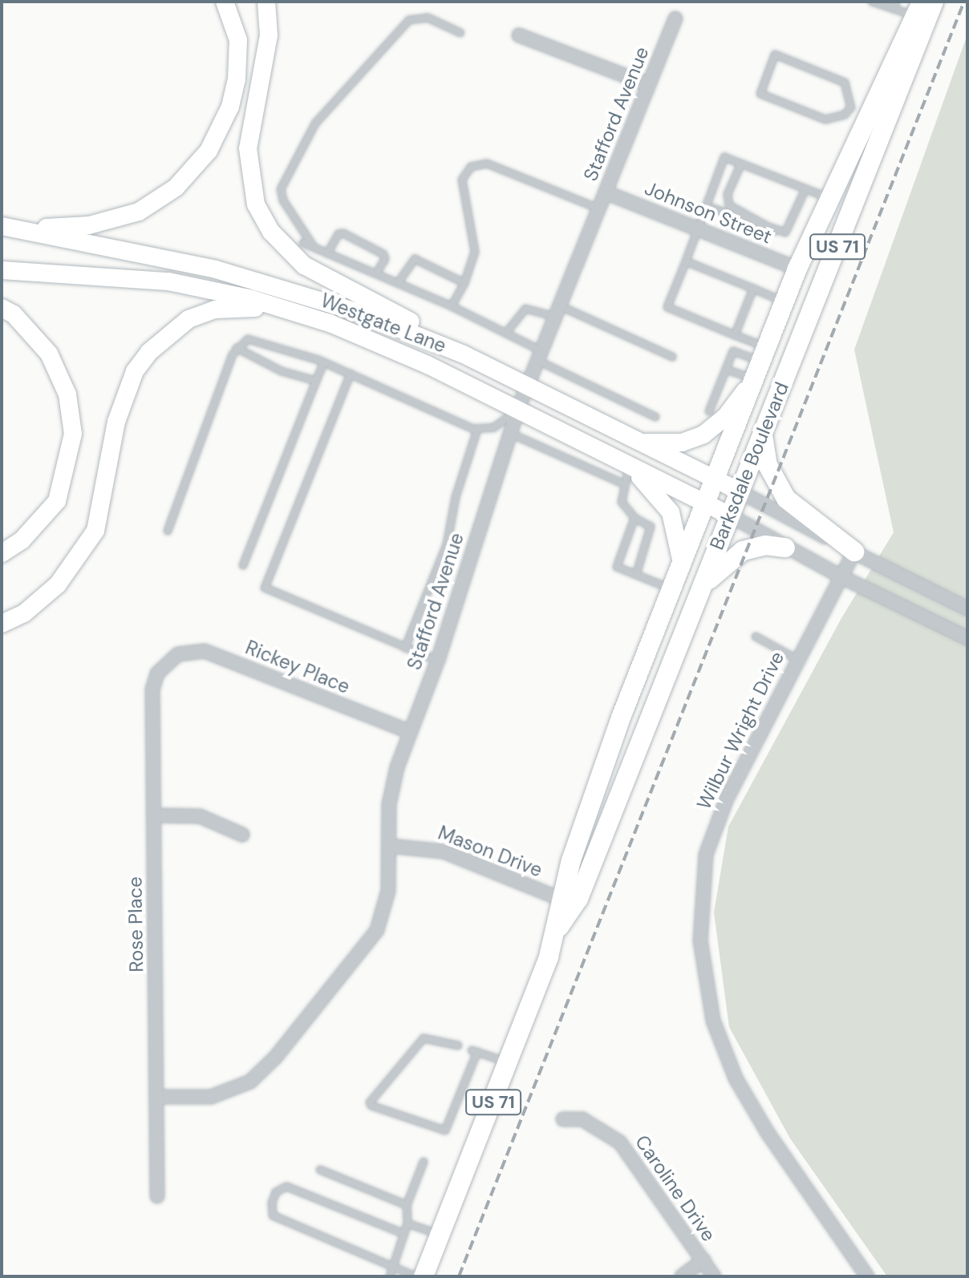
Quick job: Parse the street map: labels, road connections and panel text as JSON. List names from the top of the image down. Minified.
{"streets":{"main road":["US 71","Westgate Lane","Barksdale Boulevard"],"street":["Stafford Avenue","Johnson Street","Rickey Place","Wilbur Wright Drive","Mason Drive","Rose Place","Caroline Drive"]},"crossings":[["Stafford Avenue","Johnson Street"],["Stafford Avenue","Westgate Lane"],["Stafford Avenue","Rickey Place"],["Stafford Avenue","Mason Drive"],["Stafford Avenue","Rose Place"],["Johnson Street","Barksdale Boulevard"],["Westgate Lane","Barksdale Boulevard"],["Barksdale Boulevard","Mason Drive"],["Rickey Place","Rose Place"]]}
